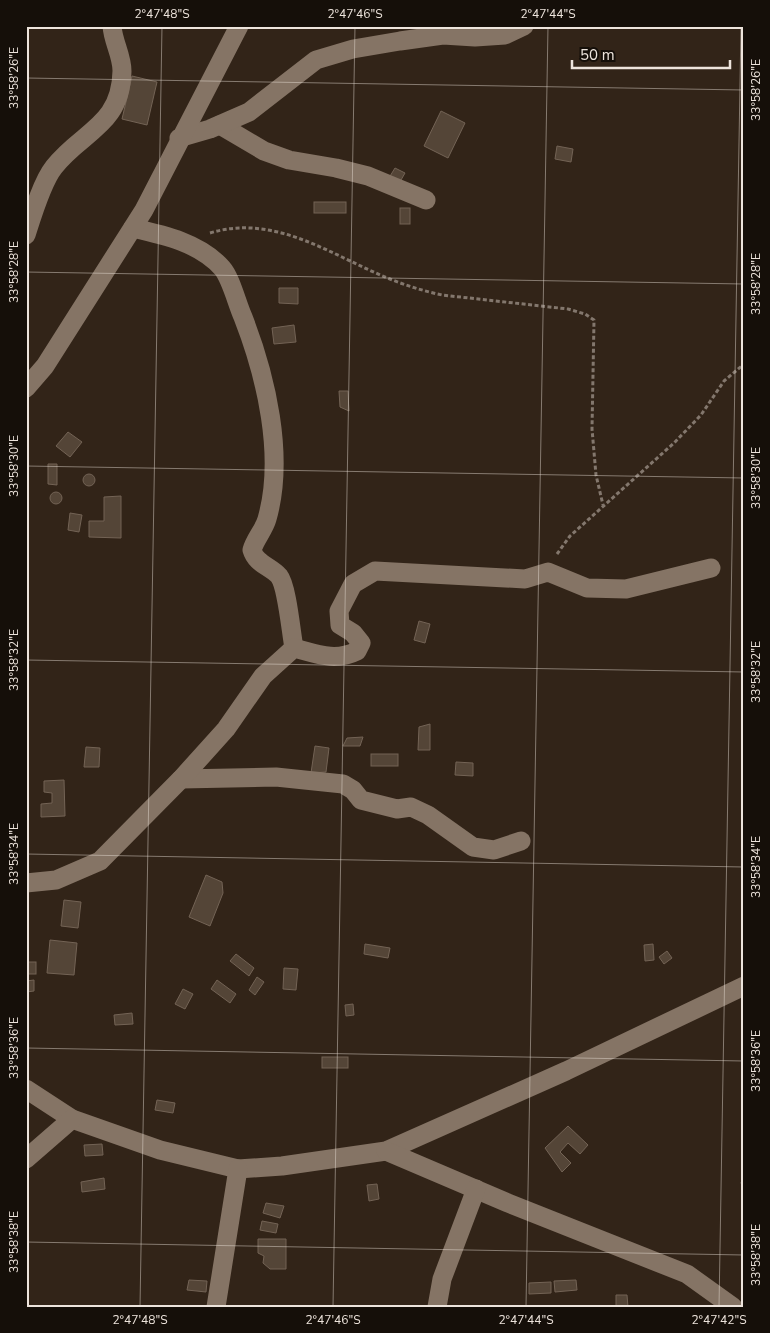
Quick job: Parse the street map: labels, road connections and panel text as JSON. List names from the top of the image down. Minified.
{"scale_bar":"50 m","coordinates":["2°47'48\"S","2°47'46\"S","2°47'44\"S","33°58'26\"E","33°58'28\"E","33°58'30\"E","33°58'32\"E","33°58'34\"E","33°58'36\"E","33°58'38\"E","2°47'42\"S"]}
